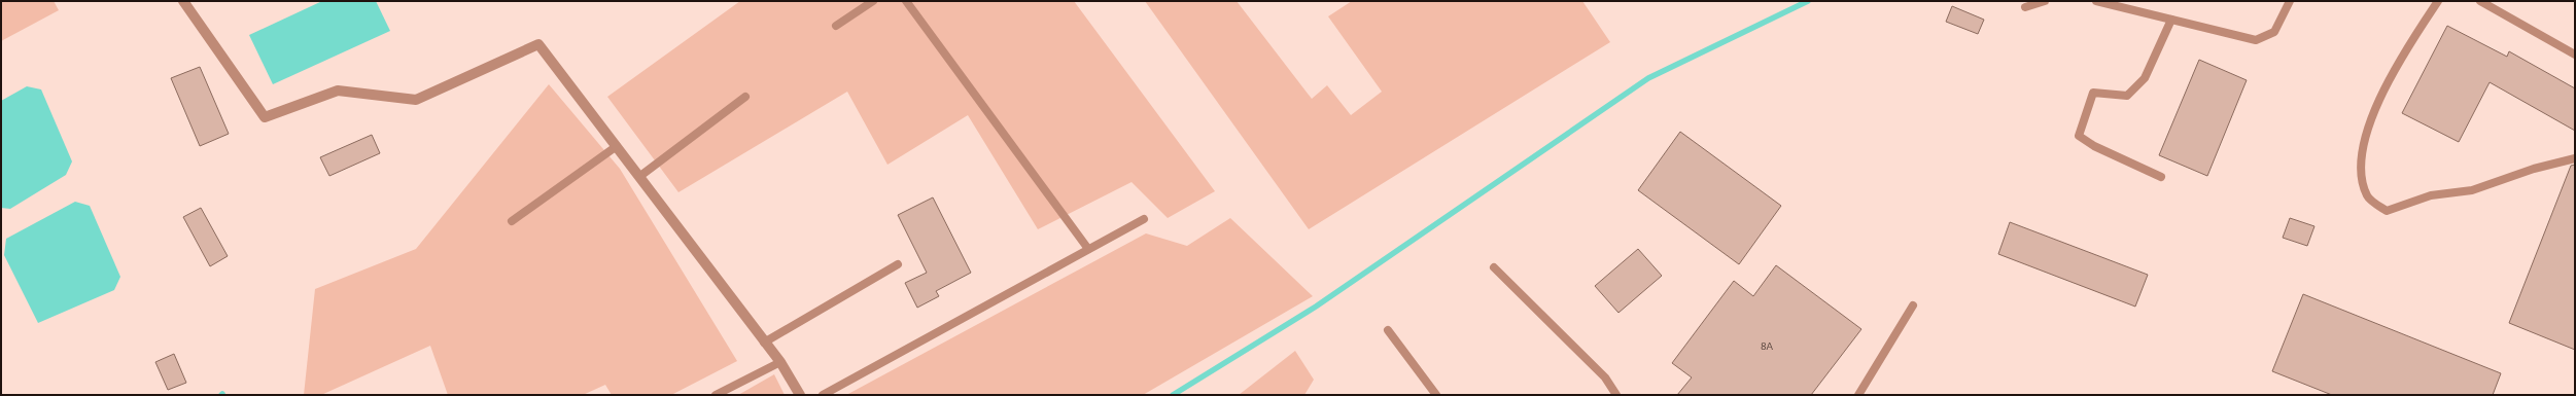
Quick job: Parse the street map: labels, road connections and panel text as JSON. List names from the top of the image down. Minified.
{"house_numbers":["8А"]}
